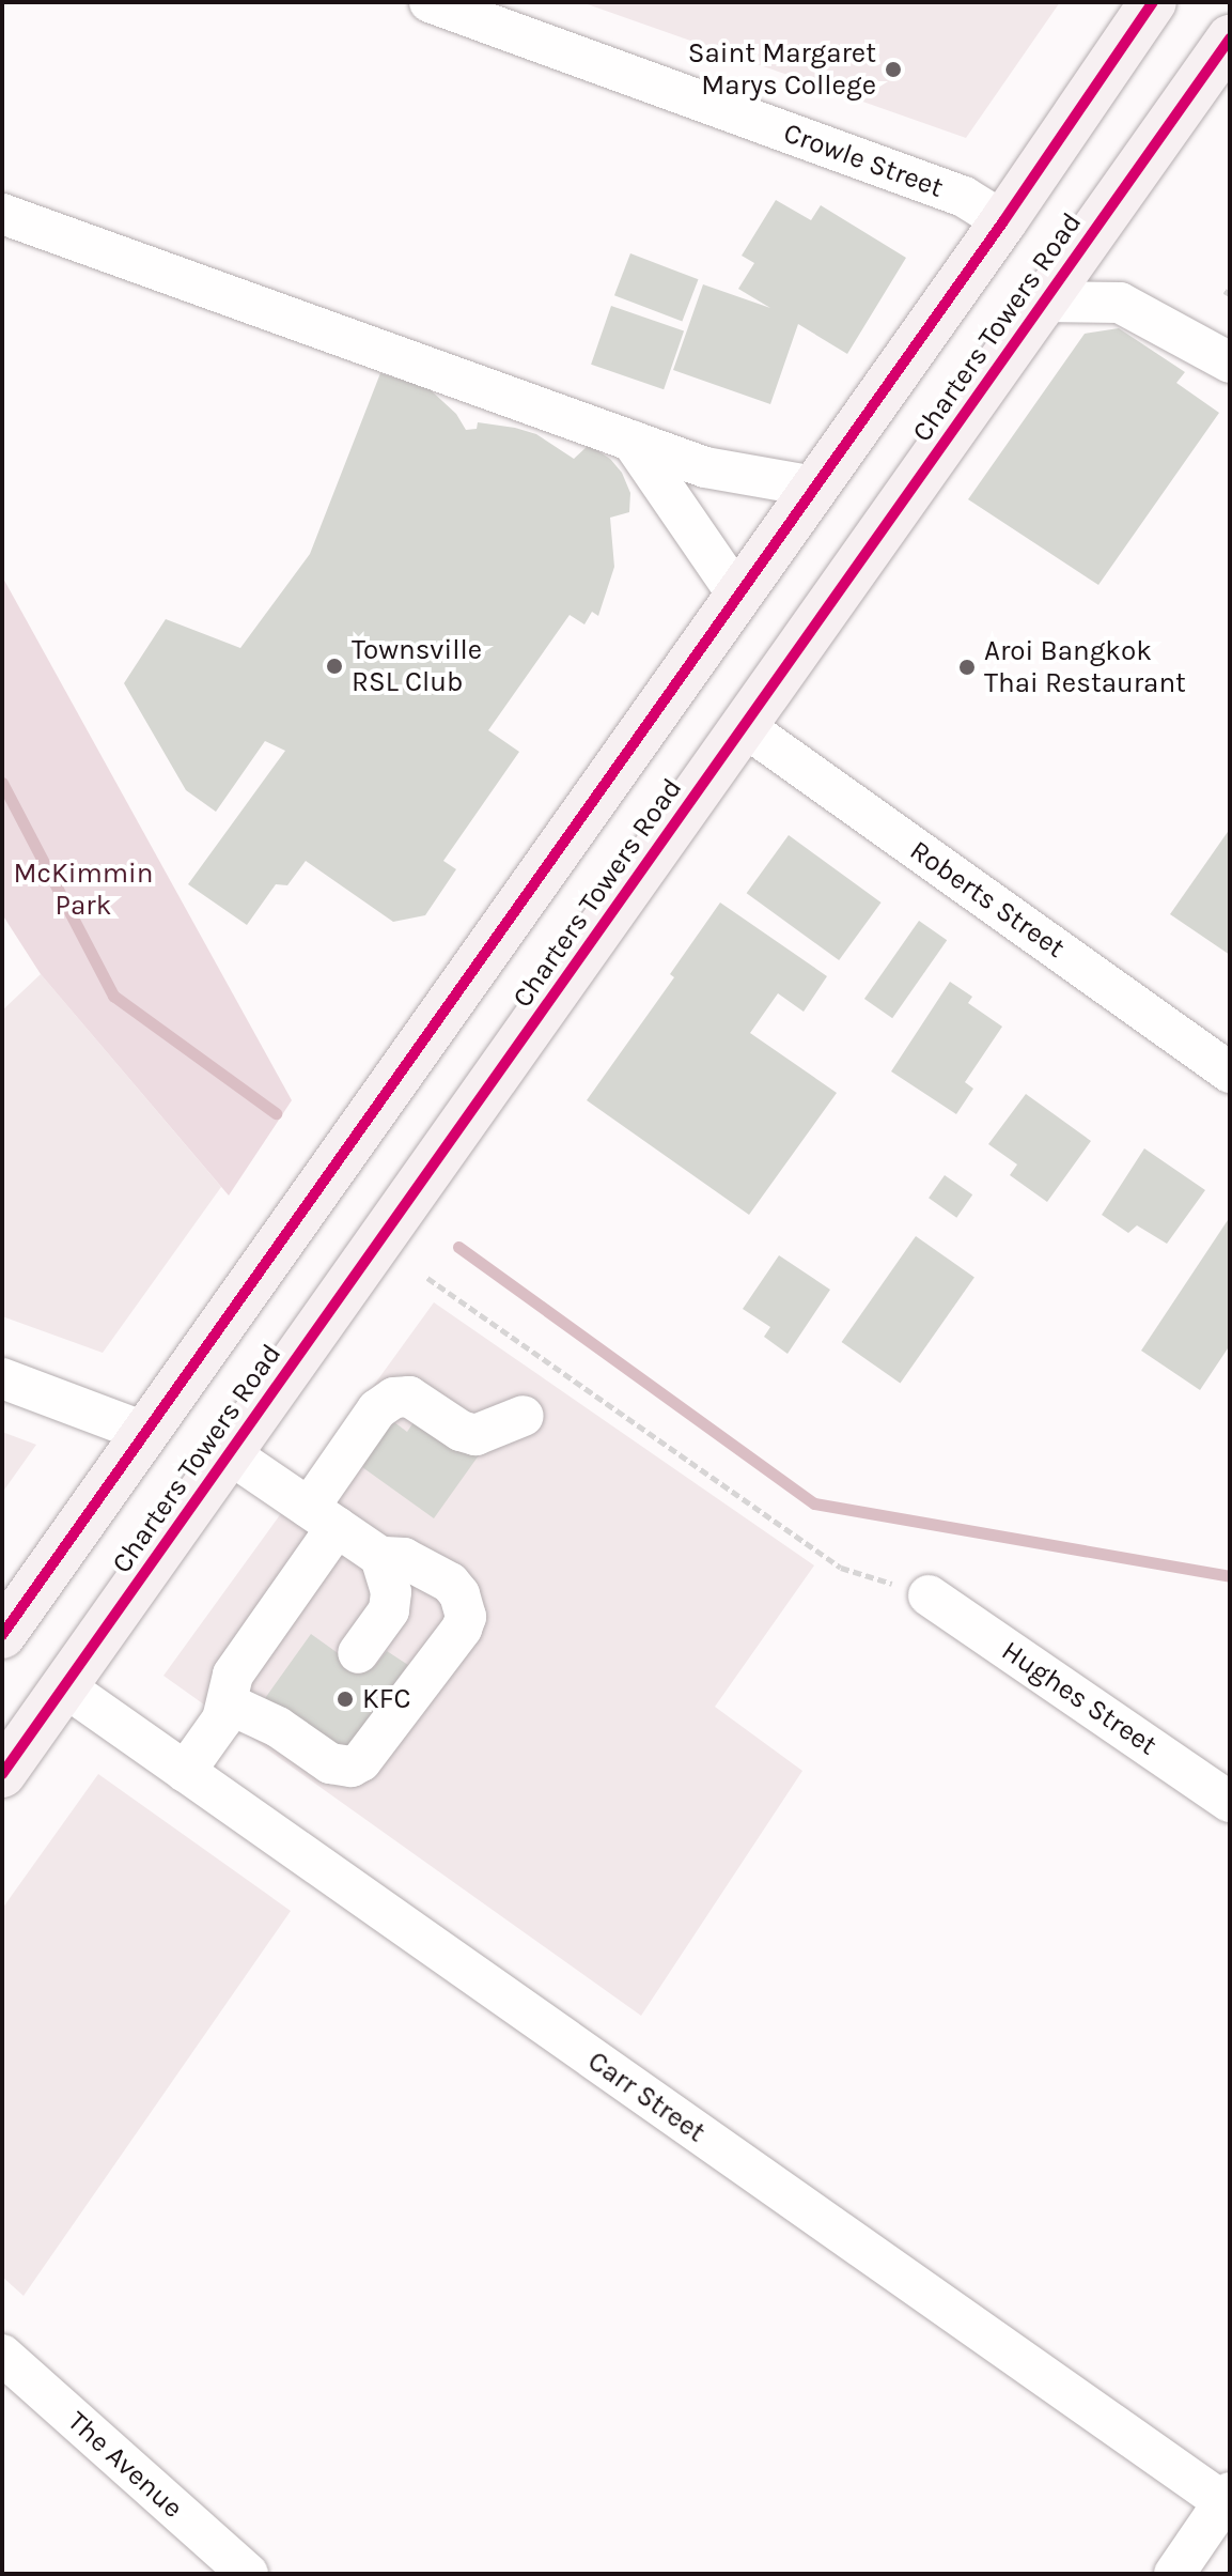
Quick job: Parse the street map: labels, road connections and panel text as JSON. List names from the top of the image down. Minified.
{"streets":{"main road":["Charters Towers Road"],"street":["Crowle Street","Roberts Street","Hughes Street","Carr Street","The Avenue"]},"crossings":[["Crowle Street","Charters Towers Road"],["Charters Towers Road","Roberts Street"],["Charters Towers Road","Carr Street"]],"parks":["McKimmin Park"],"places":["Saint Margaret Marys College","Townsville RSL Club","Aroi Bangkok Thai Restaurant","KFC"]}
